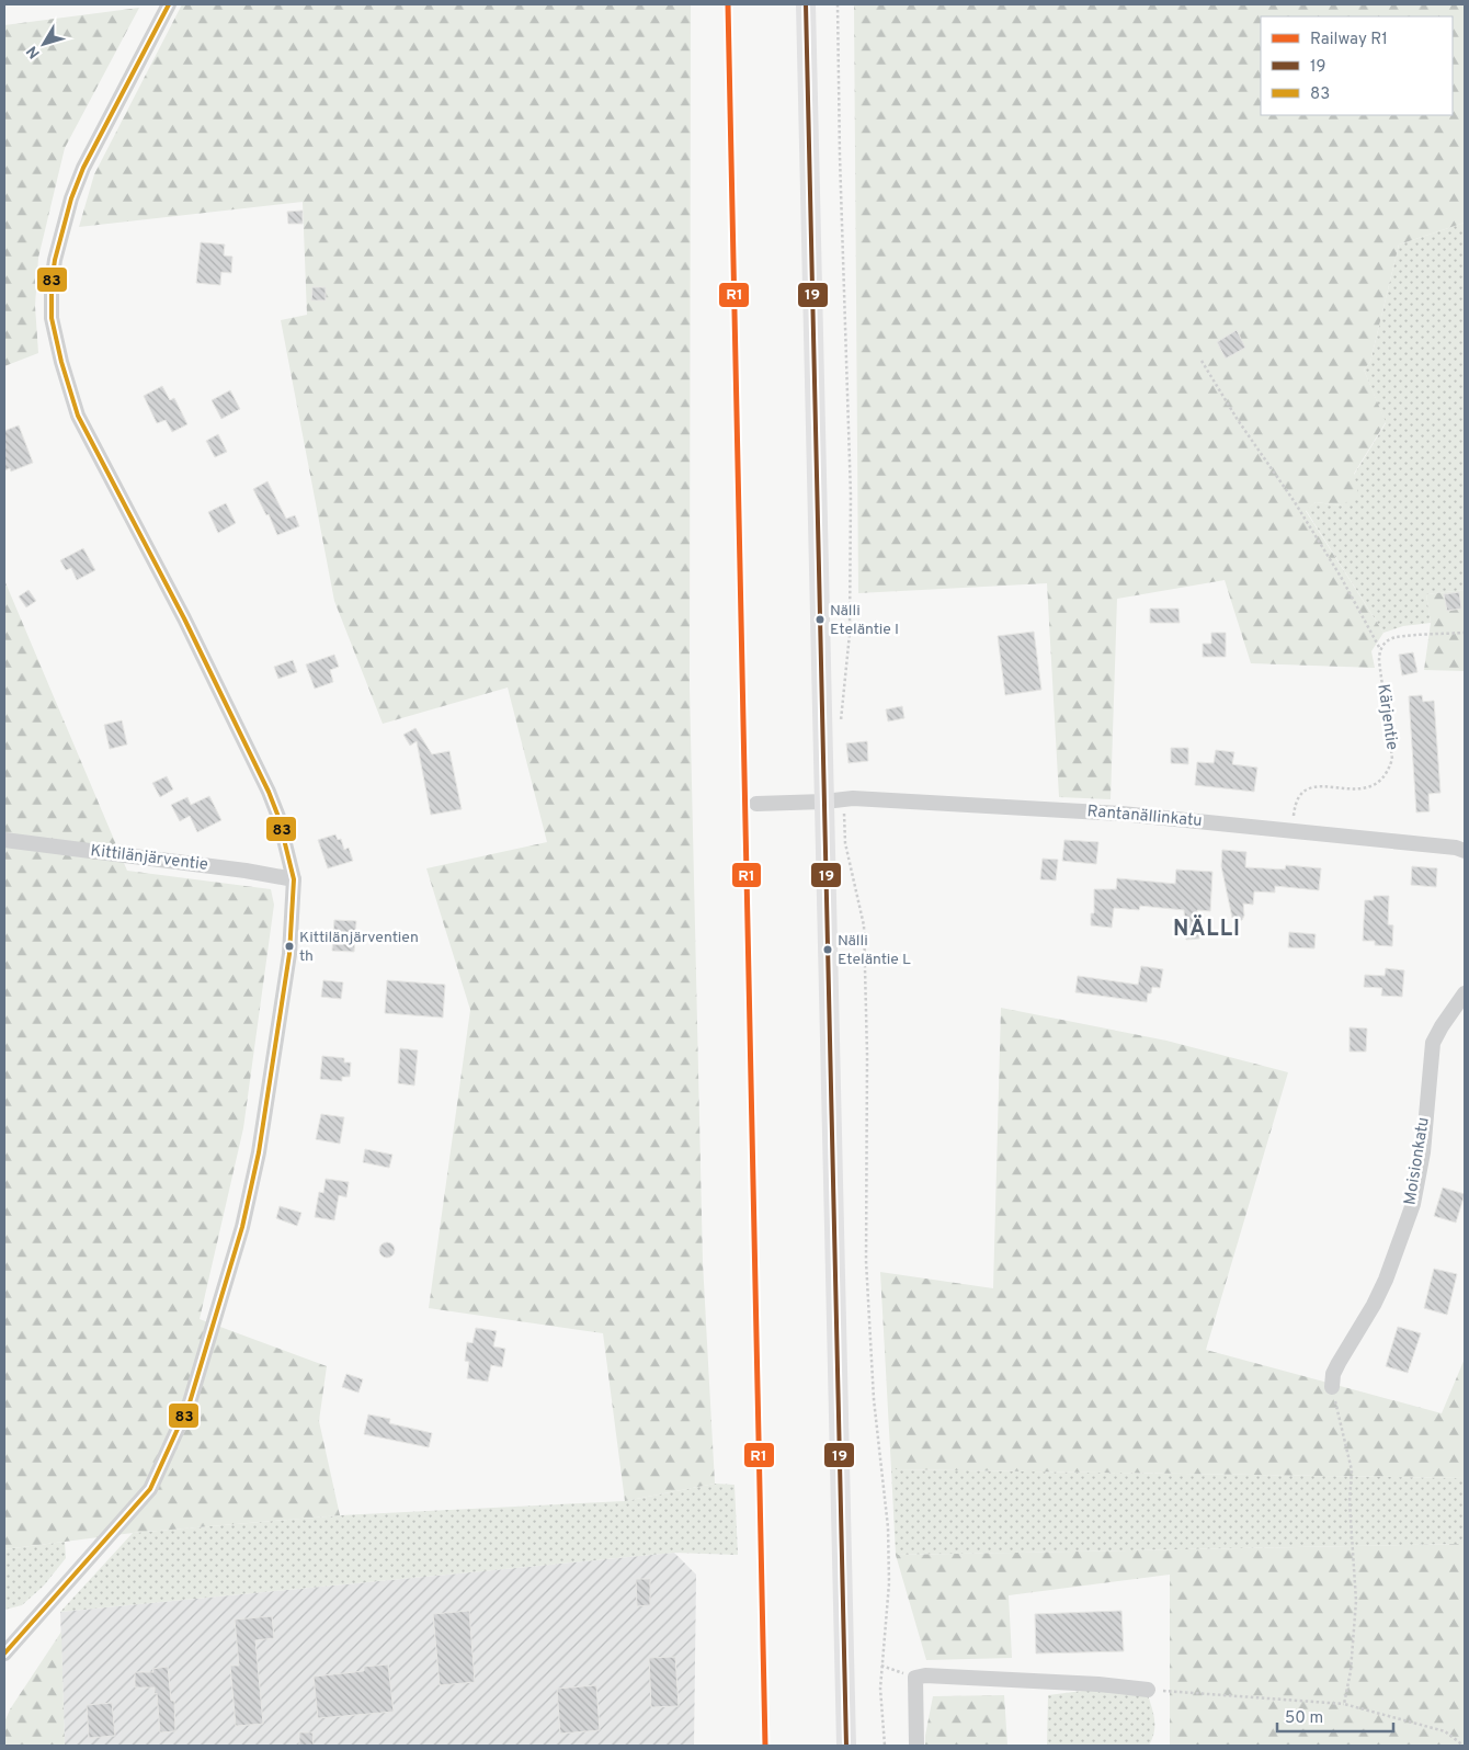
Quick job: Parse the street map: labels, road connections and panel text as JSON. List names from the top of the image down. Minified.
{"streets":{"street":["Rantanällinkatu","Kittilänjärventie","Moisionkatu"],"path":["Kärjentie"]},"crossings":[["Kärjentie","Rantanällinkatu"]],"districts":["NÄLLI"],"places":["Nälli Eteläntie I","Kittilänjärventien th","Nälli Eteläntie L"],"lines":["rail line R1","transit line 19","transit line 83"],"legend":["Railway R1","19","83"],"scale_bar":"50 m","north":"bottom left"}
